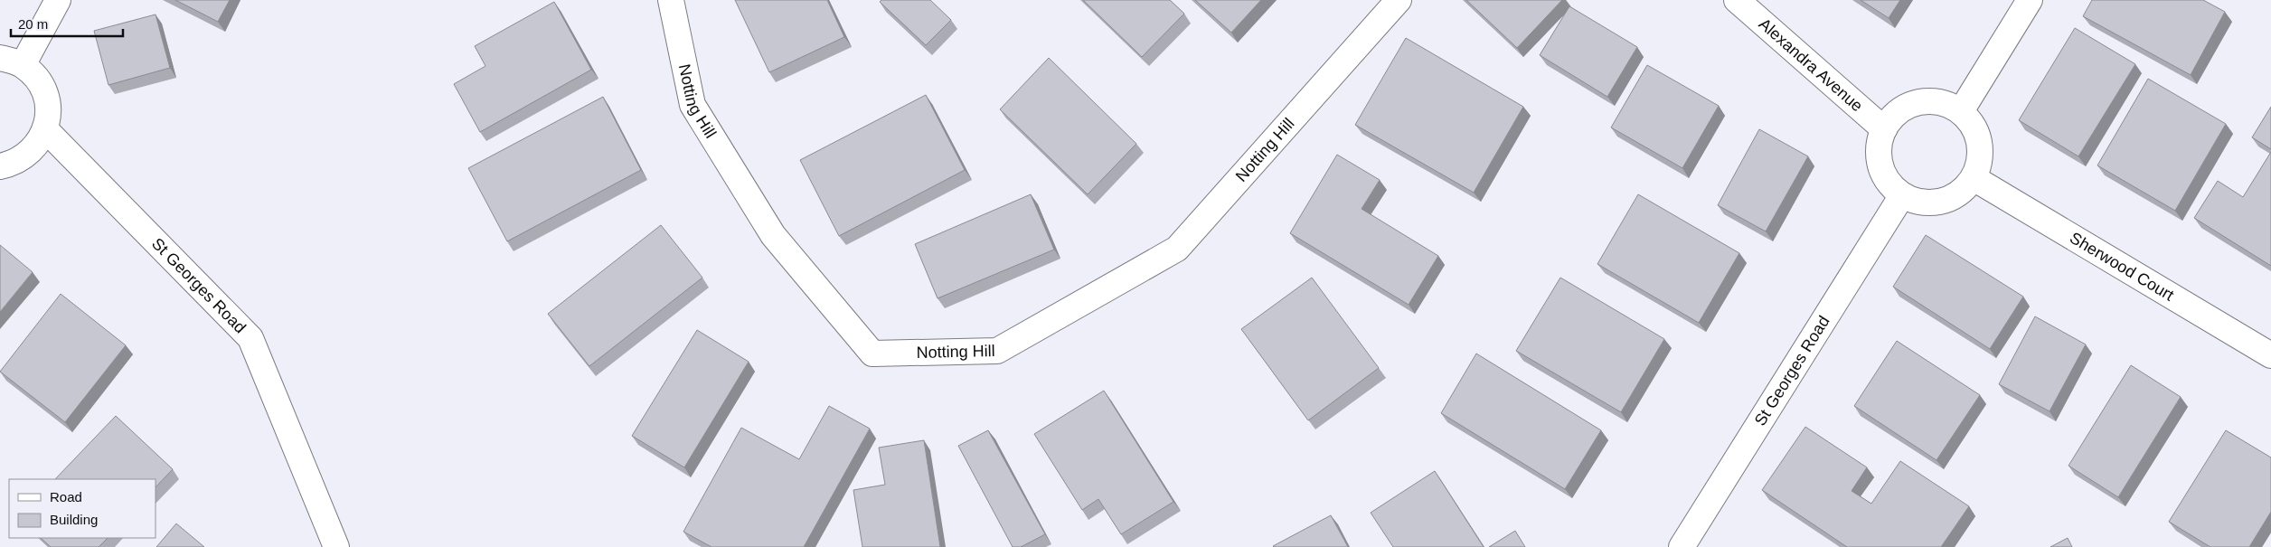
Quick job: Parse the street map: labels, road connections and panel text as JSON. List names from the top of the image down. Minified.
{"streets":{"street":["Alexandra Avenue","Notting Hill","Sherwood Court","St Georges Road"]},"crossings":[["Alexandra Avenue","Sherwood Court"],["Alexandra Avenue","St Georges Road"],["Sherwood Court","St Georges Road"]],"legend":["Road","Building"],"scale_bar":"20 m"}
